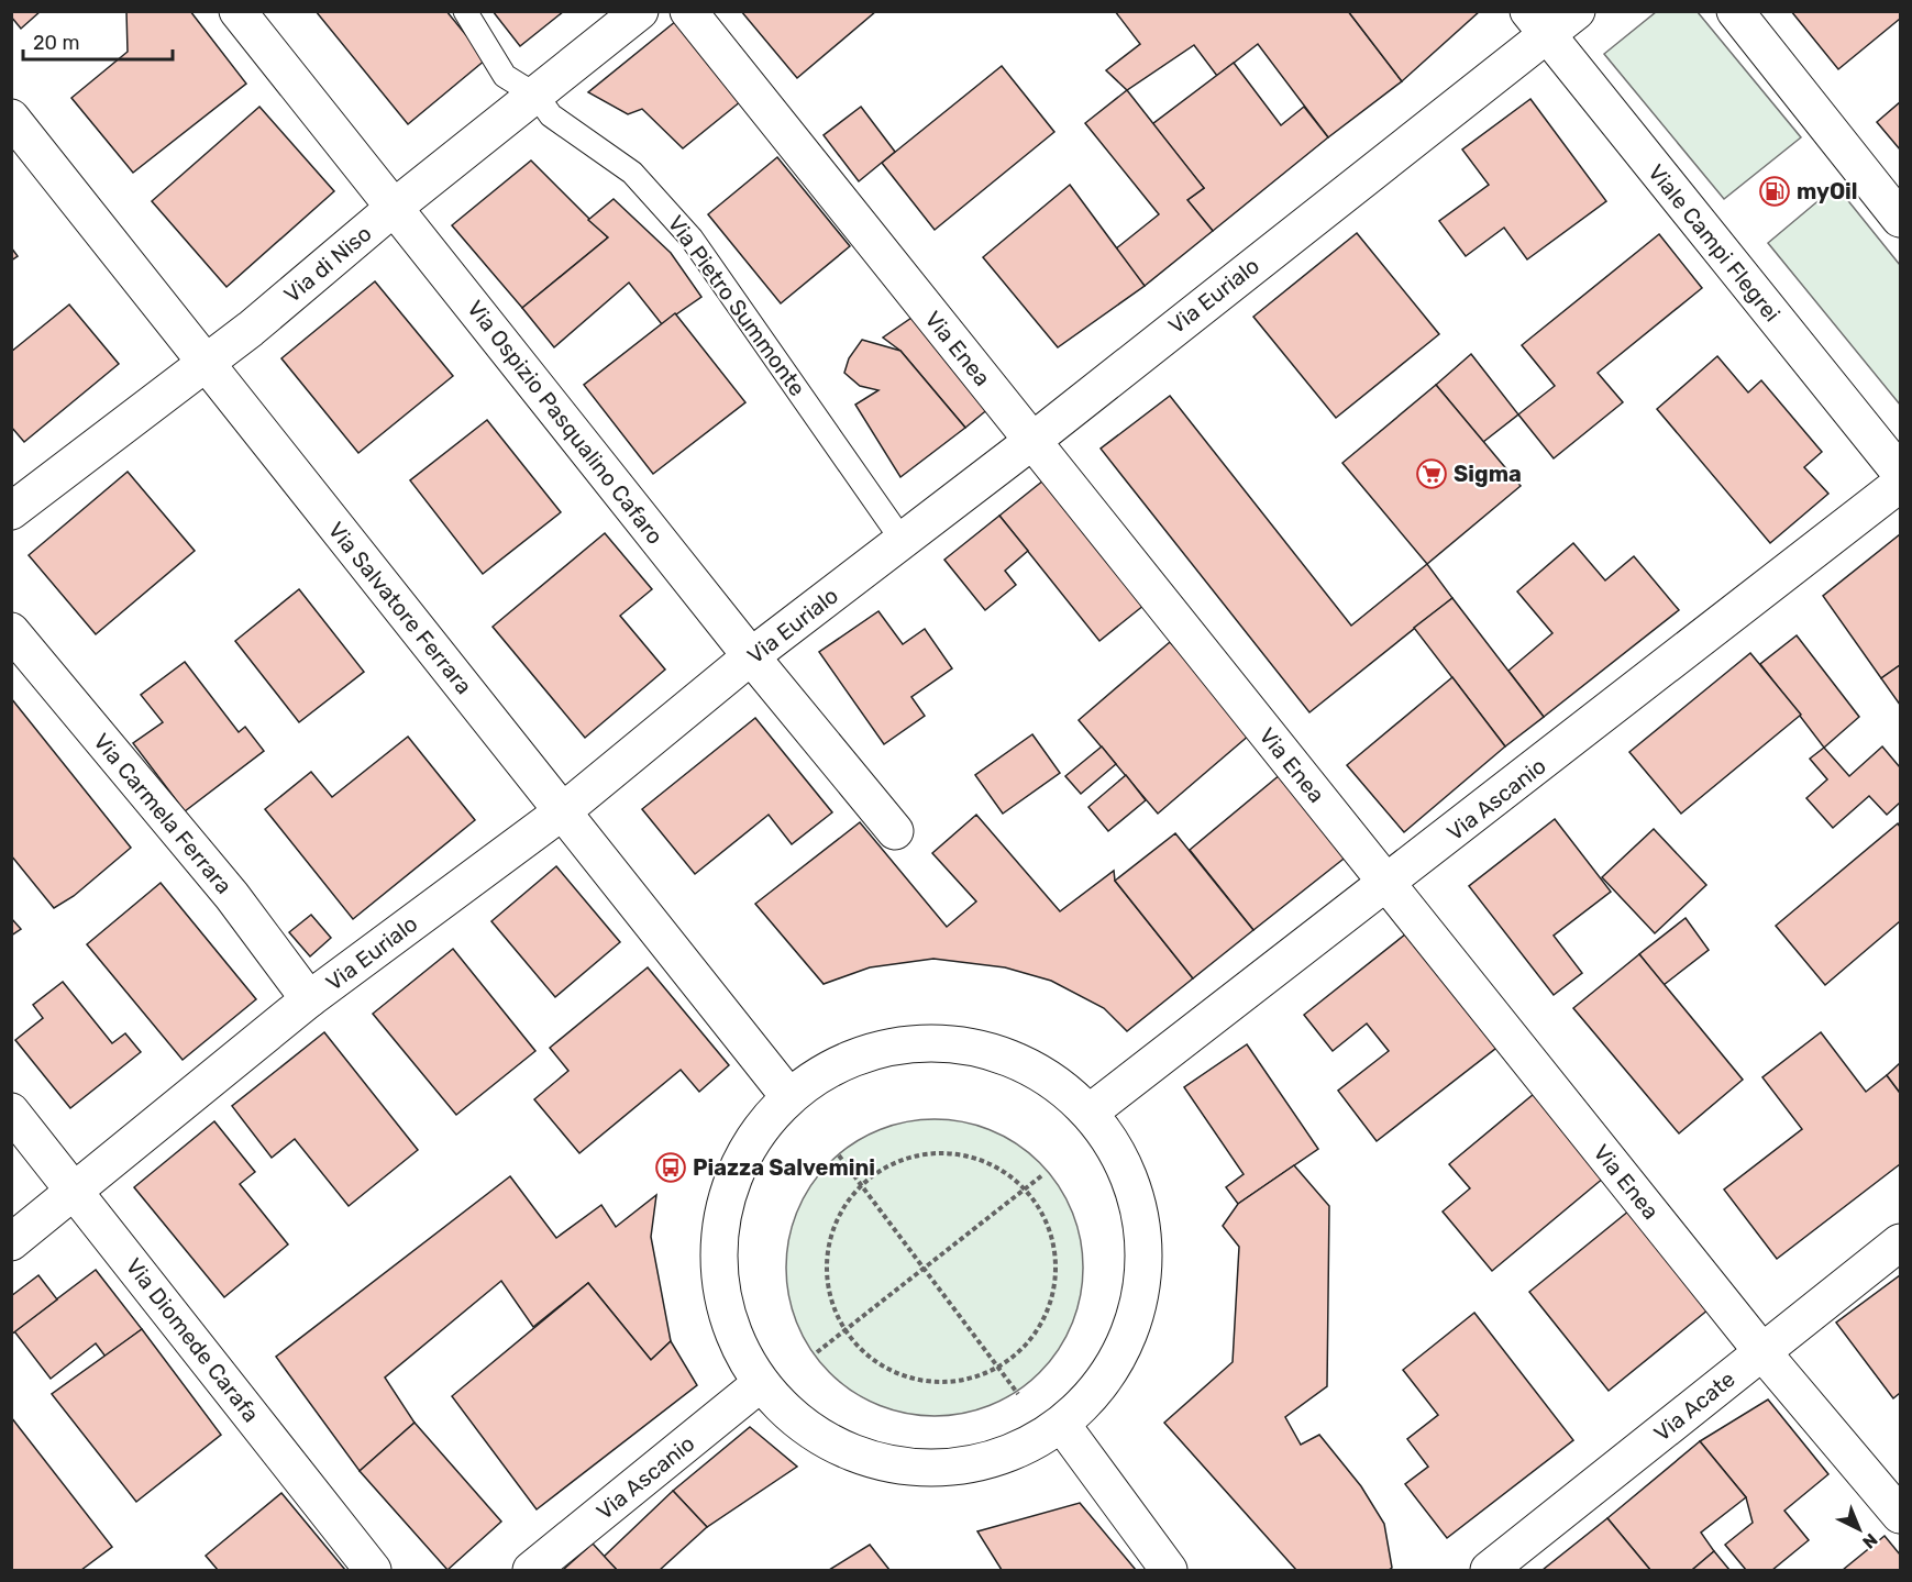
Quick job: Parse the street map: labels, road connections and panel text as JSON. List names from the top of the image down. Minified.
{"streets":{"street":["Viale Campi Flegrei","Via di Niso","Via Eurialo","Via Enea","Via Ospizio Pasqualino Cafaro","Via Salvatore Ferrara","Via Ascanio","Via Carmela Ferrara","Via Diomede Carafa","Via Acate"],"lane":["Via Pietro Summonte"]},"crossings":[["Viale Campi Flegrei","Via Eurialo"],["Via di Niso","Via Pietro Summonte"],["Via di Niso","Via Ospizio Pasqualino Cafaro"],["Via di Niso","Via Salvatore Ferrara"],["Via Eurialo","Via Pietro Summonte"],["Via Eurialo","Via Enea"],["Via Eurialo","Via Ospizio Pasqualino Cafaro"],["Via Eurialo","Via Salvatore Ferrara"],["Via Eurialo","Via Carmela Ferrara"],["Via Eurialo","Via Diomede Carafa"],["Via Enea","Via Ascanio"],["Via Enea","Via Acate"]],"places":{"fuel station":["myOil"],"supermarket":["Sigma"],"bus stop":["Piazza Salvemini"]},"scale_bar":"20 m","north":"bottom right"}
